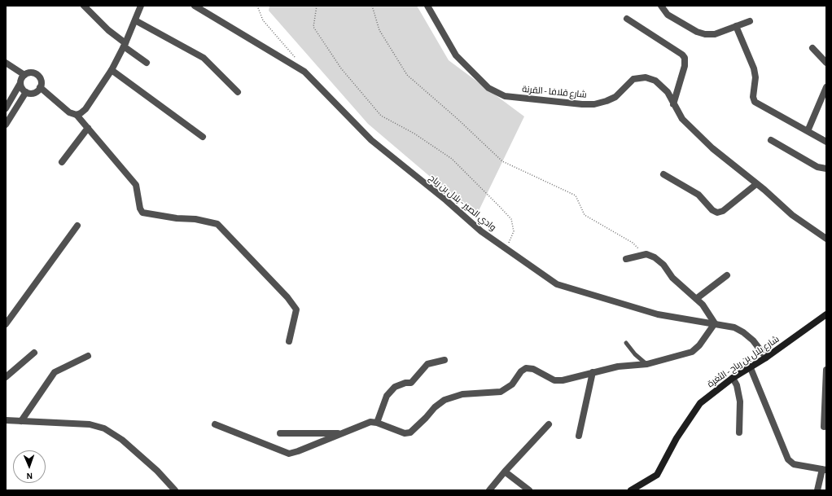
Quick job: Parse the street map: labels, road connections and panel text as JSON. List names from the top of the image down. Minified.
{"streets":{"main road":["شارع بلال بن رباح - الثغرة"],"street":["شارع قلافا - القرنة","وادي الصير - بلال بن رباح"]},"crossings":[["وادي الصير - بلال بن رباح","شارع بلال بن رباح - الثغرة"]],"north":"bottom"}
